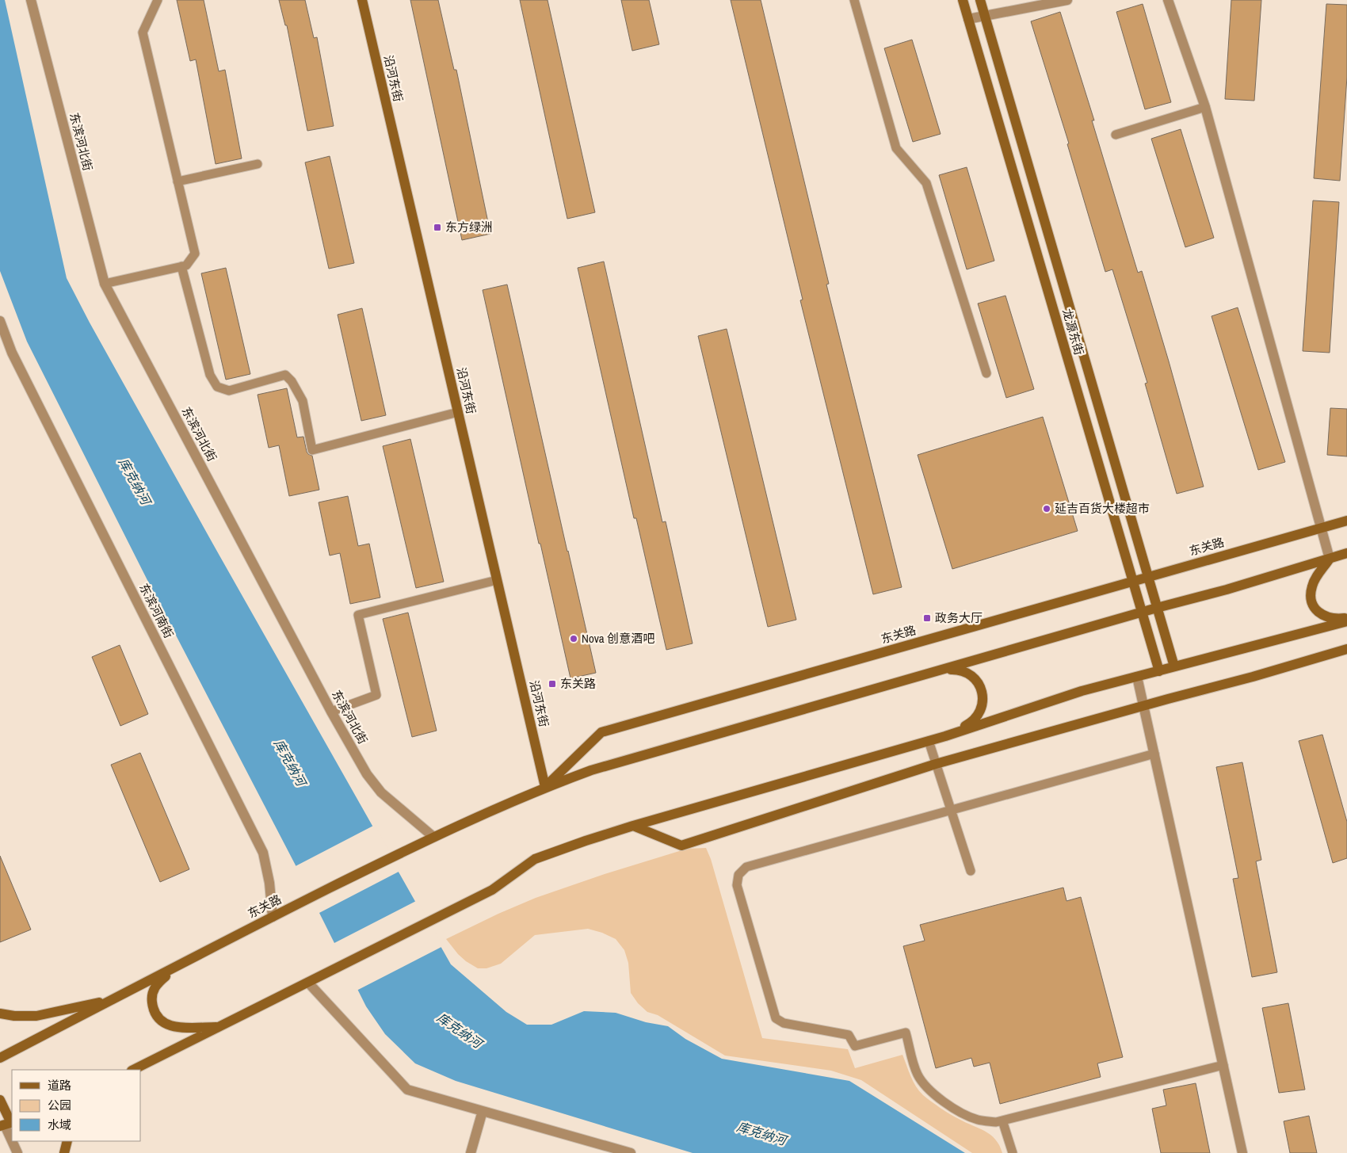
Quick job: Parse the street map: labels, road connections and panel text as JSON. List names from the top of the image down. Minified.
{"streets":{"main road":["沿河东街","龙源东街","东关路"],"street":["东滨河北街","东滨河南街"]},"crossings":[["沿河东街","东关路"],["东滨河北街","东关路"],["龙源东街","东关路"],["东关路","东滨河南街"]],"water":["库克纳河"],"places":{"transit":["东方绿洲","政务大厅","东关路"],"other":["延吉百货大楼超市","Nova 创意酒吧"]},"legend":["道路","公园","水域"]}
